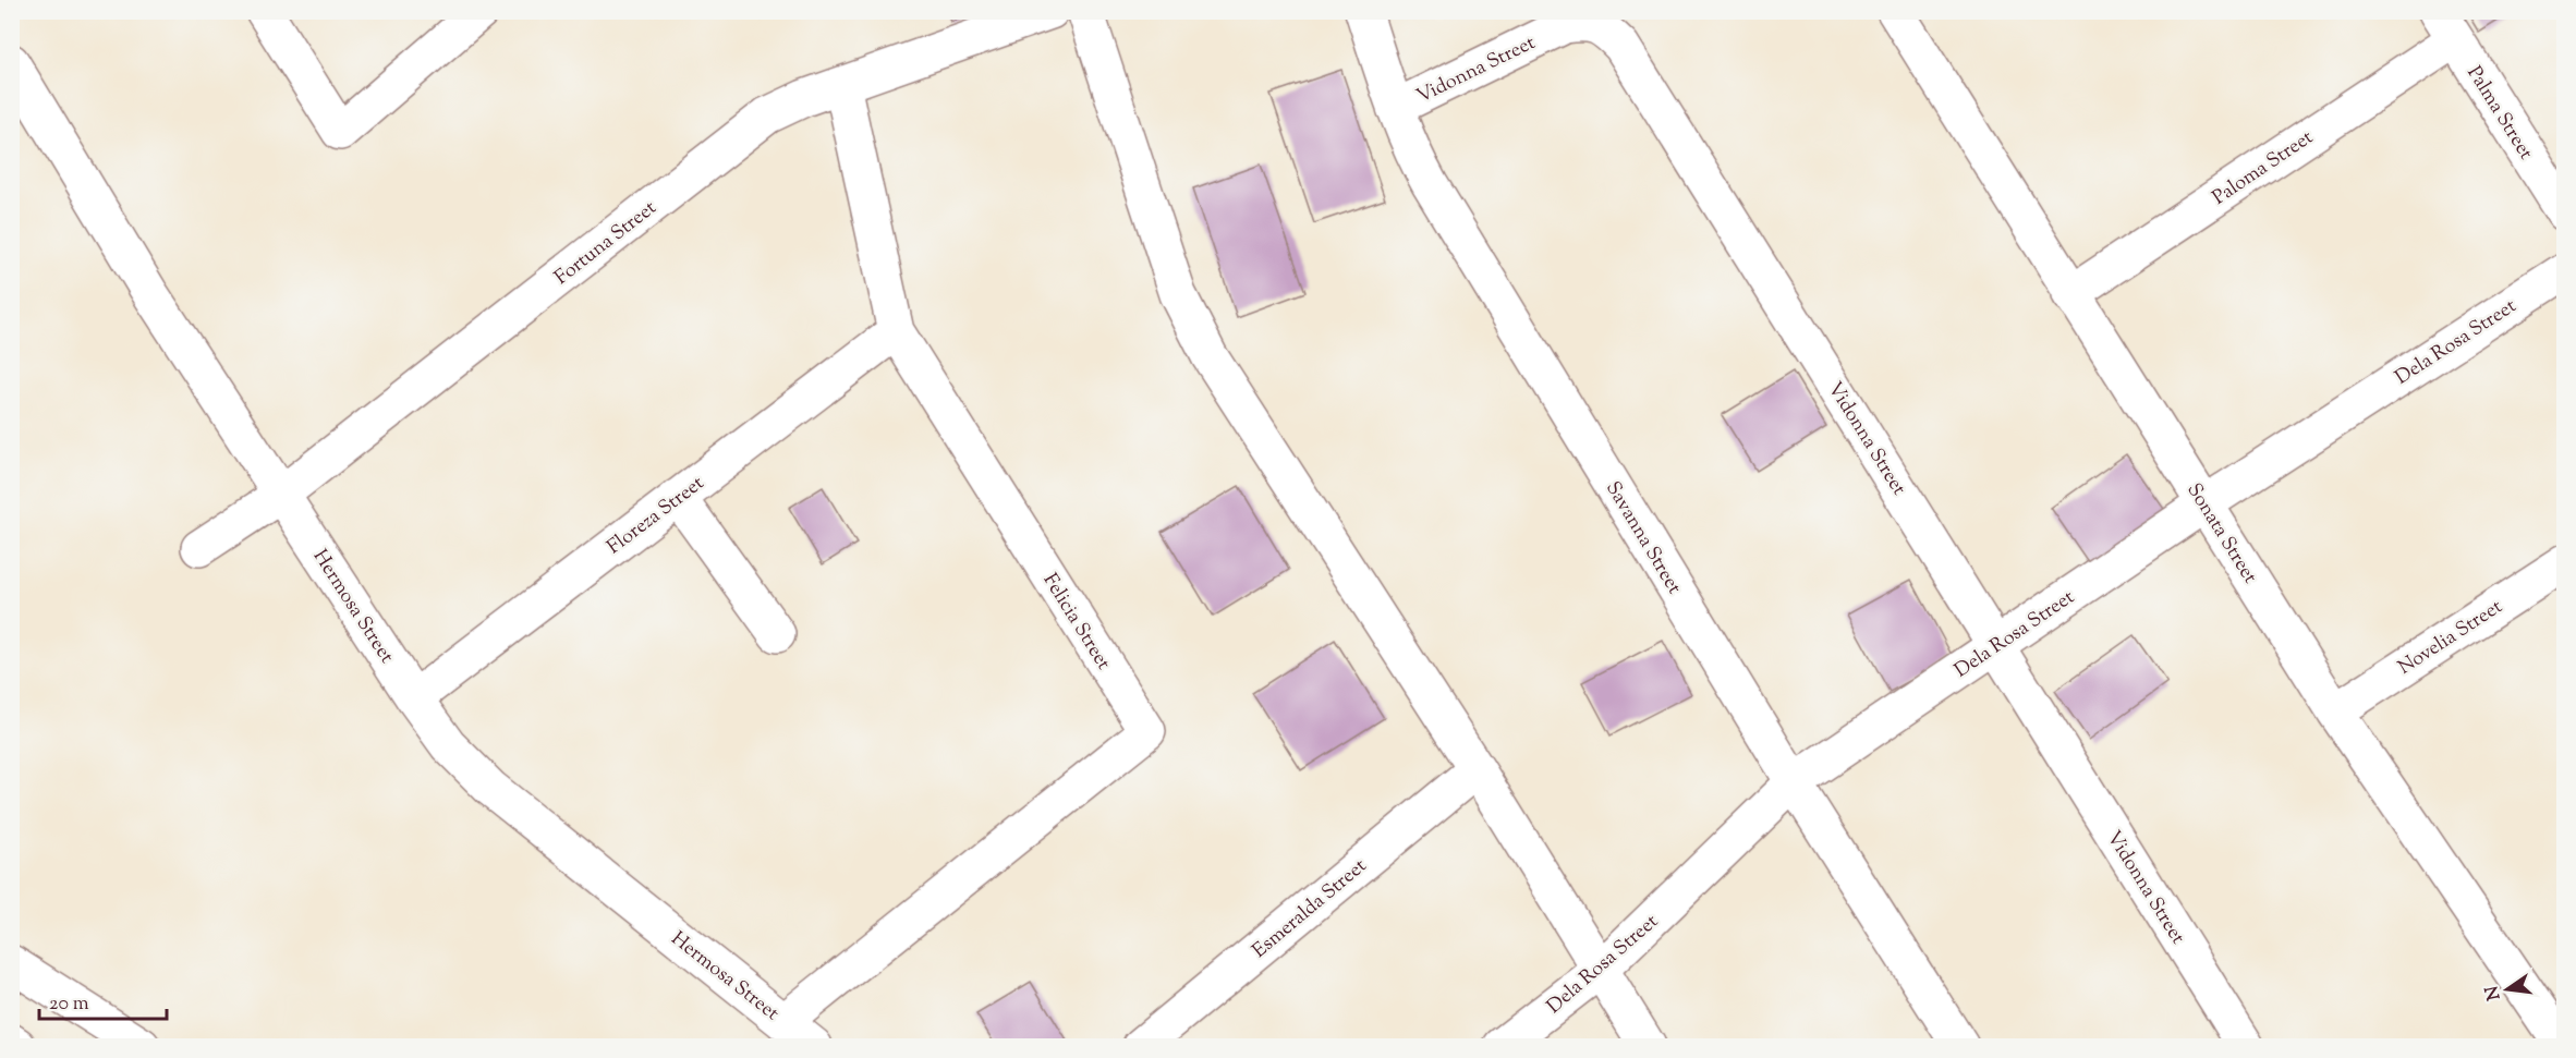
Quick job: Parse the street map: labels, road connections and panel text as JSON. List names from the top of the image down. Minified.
{"streets":{"street":["Vidonna Street","Palma Street","Paloma Street","Fortuna Street","Dela Rosa Street","Floreza Street","Sonata Street","Savanna Street","Hermosa Street","Felicia Street","Novelia Street","Esmeralda Street"]},"crossings":[["Vidonna Street","Dela Rosa Street"],["Vidonna Street","Savanna Street"],["Palma Street","Paloma Street"],["Paloma Street","Sonata Street"],["Fortuna Street","Hermosa Street"],["Fortuna Street","Felicia Street"],["Dela Rosa Street","Sonata Street"],["Dela Rosa Street","Savanna Street"],["Floreza Street","Hermosa Street"],["Floreza Street","Felicia Street"],["Sonata Street","Novelia Street"],["Hermosa Street","Felicia Street"]],"scale_bar":"20 m","north":"left"}
